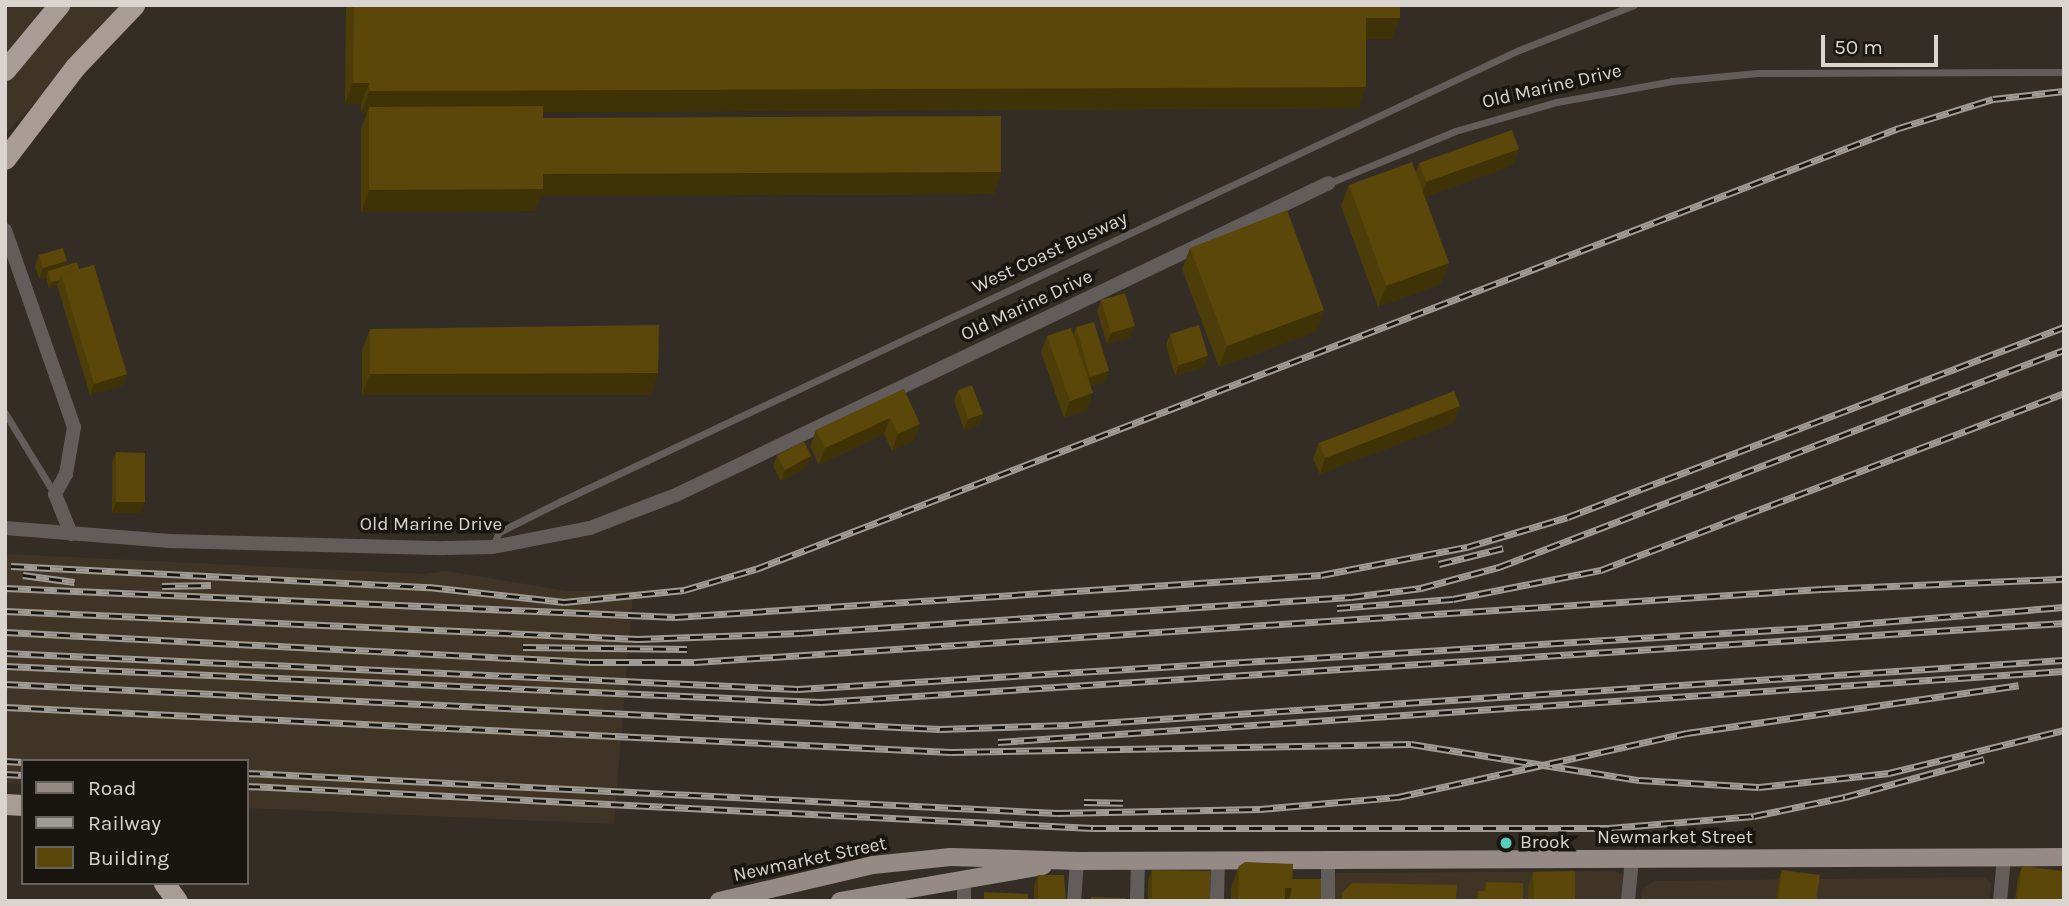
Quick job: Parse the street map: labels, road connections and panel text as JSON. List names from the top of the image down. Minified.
{"streets":{"main road":["Newmarket Street"],"street":["Old Marine Drive"],"lane":["West Coast Busway"]},"crossings":[["Old Marine Drive","West Coast Busway"]],"places":["Brook"],"legend":["Road","Railway","Building"],"scale_bar":"50 m"}
